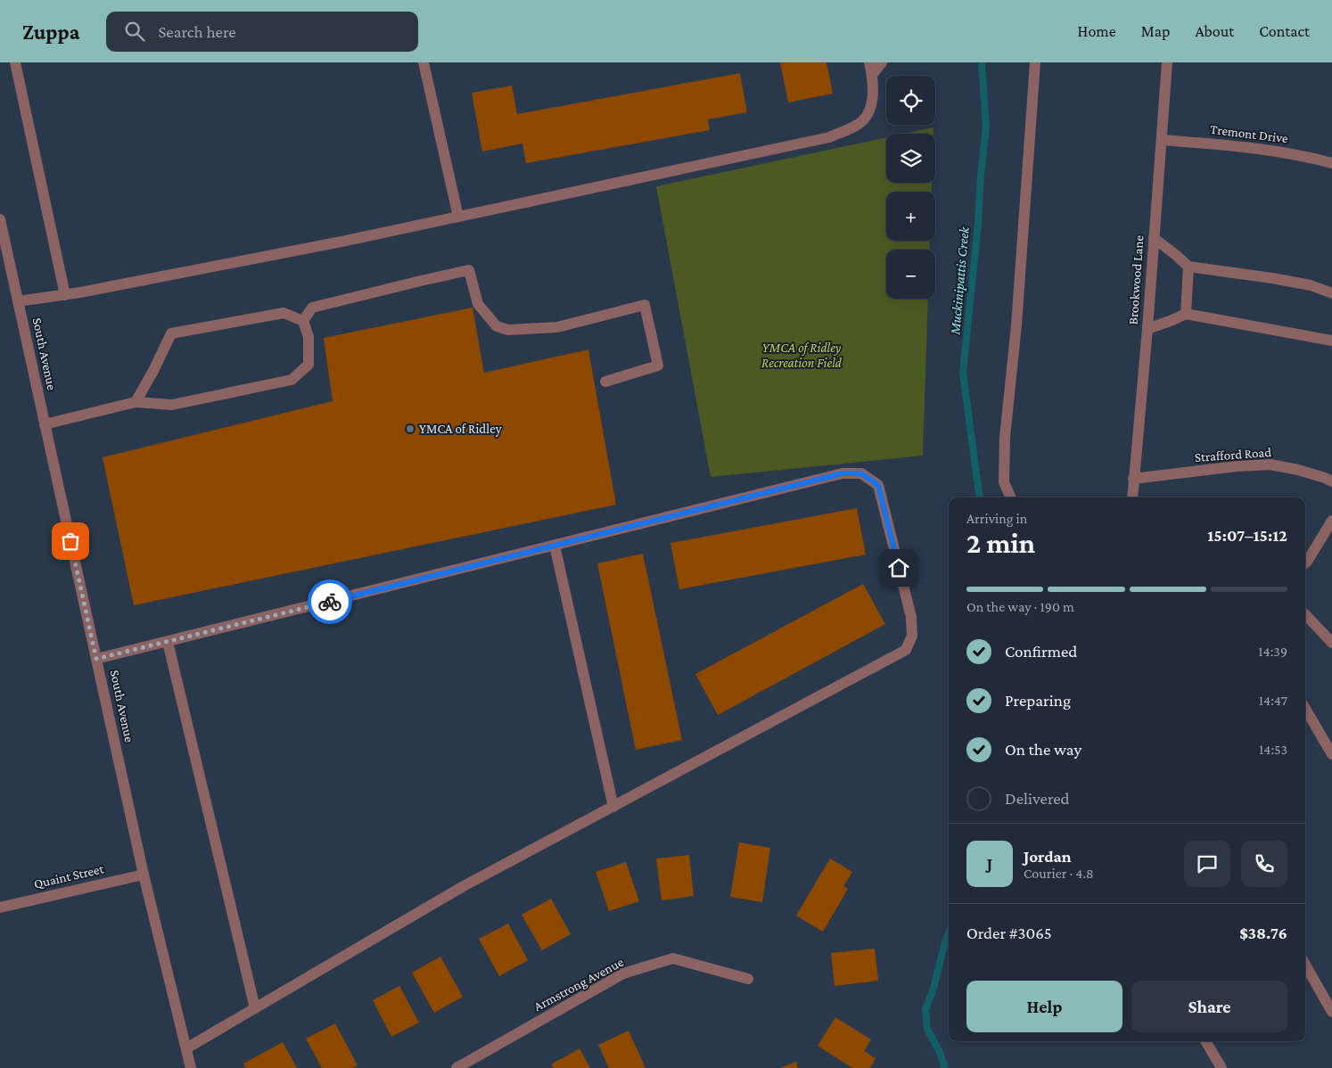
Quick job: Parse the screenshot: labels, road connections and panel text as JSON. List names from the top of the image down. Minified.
{"streets":{"street":["Tremont Drive","Brookwood Lane","South Avenue","Strafford Road","Quaint Street","Armstrong Avenue"]},"crossings":[["Tremont Drive","Brookwood Lane"],["Brookwood Lane","Strafford Road"],["South Avenue","Quaint Street"]],"water":["Muckinipattis Creek"],"parks":["YMCA of Ridley Recreation Field"],"places":["YMCA of Ridley"],"page":{"header":"Zuppa","search":"Search here","nav":["Home","Map","About","Contact"],"map_buttons":["+","−"],"heading":["2 min","Arriving in","15:07–15:12"],"panel":["Jordan","Courier · 4.8","Order #3065","$38.76"],"bar":"On the way · 190 m","list":[["Confirmed","14:39"],["Preparing","14:47"],["On the way","14:53"],"Delivered"],"round":"J","buttons":["Help","Share"]}}
